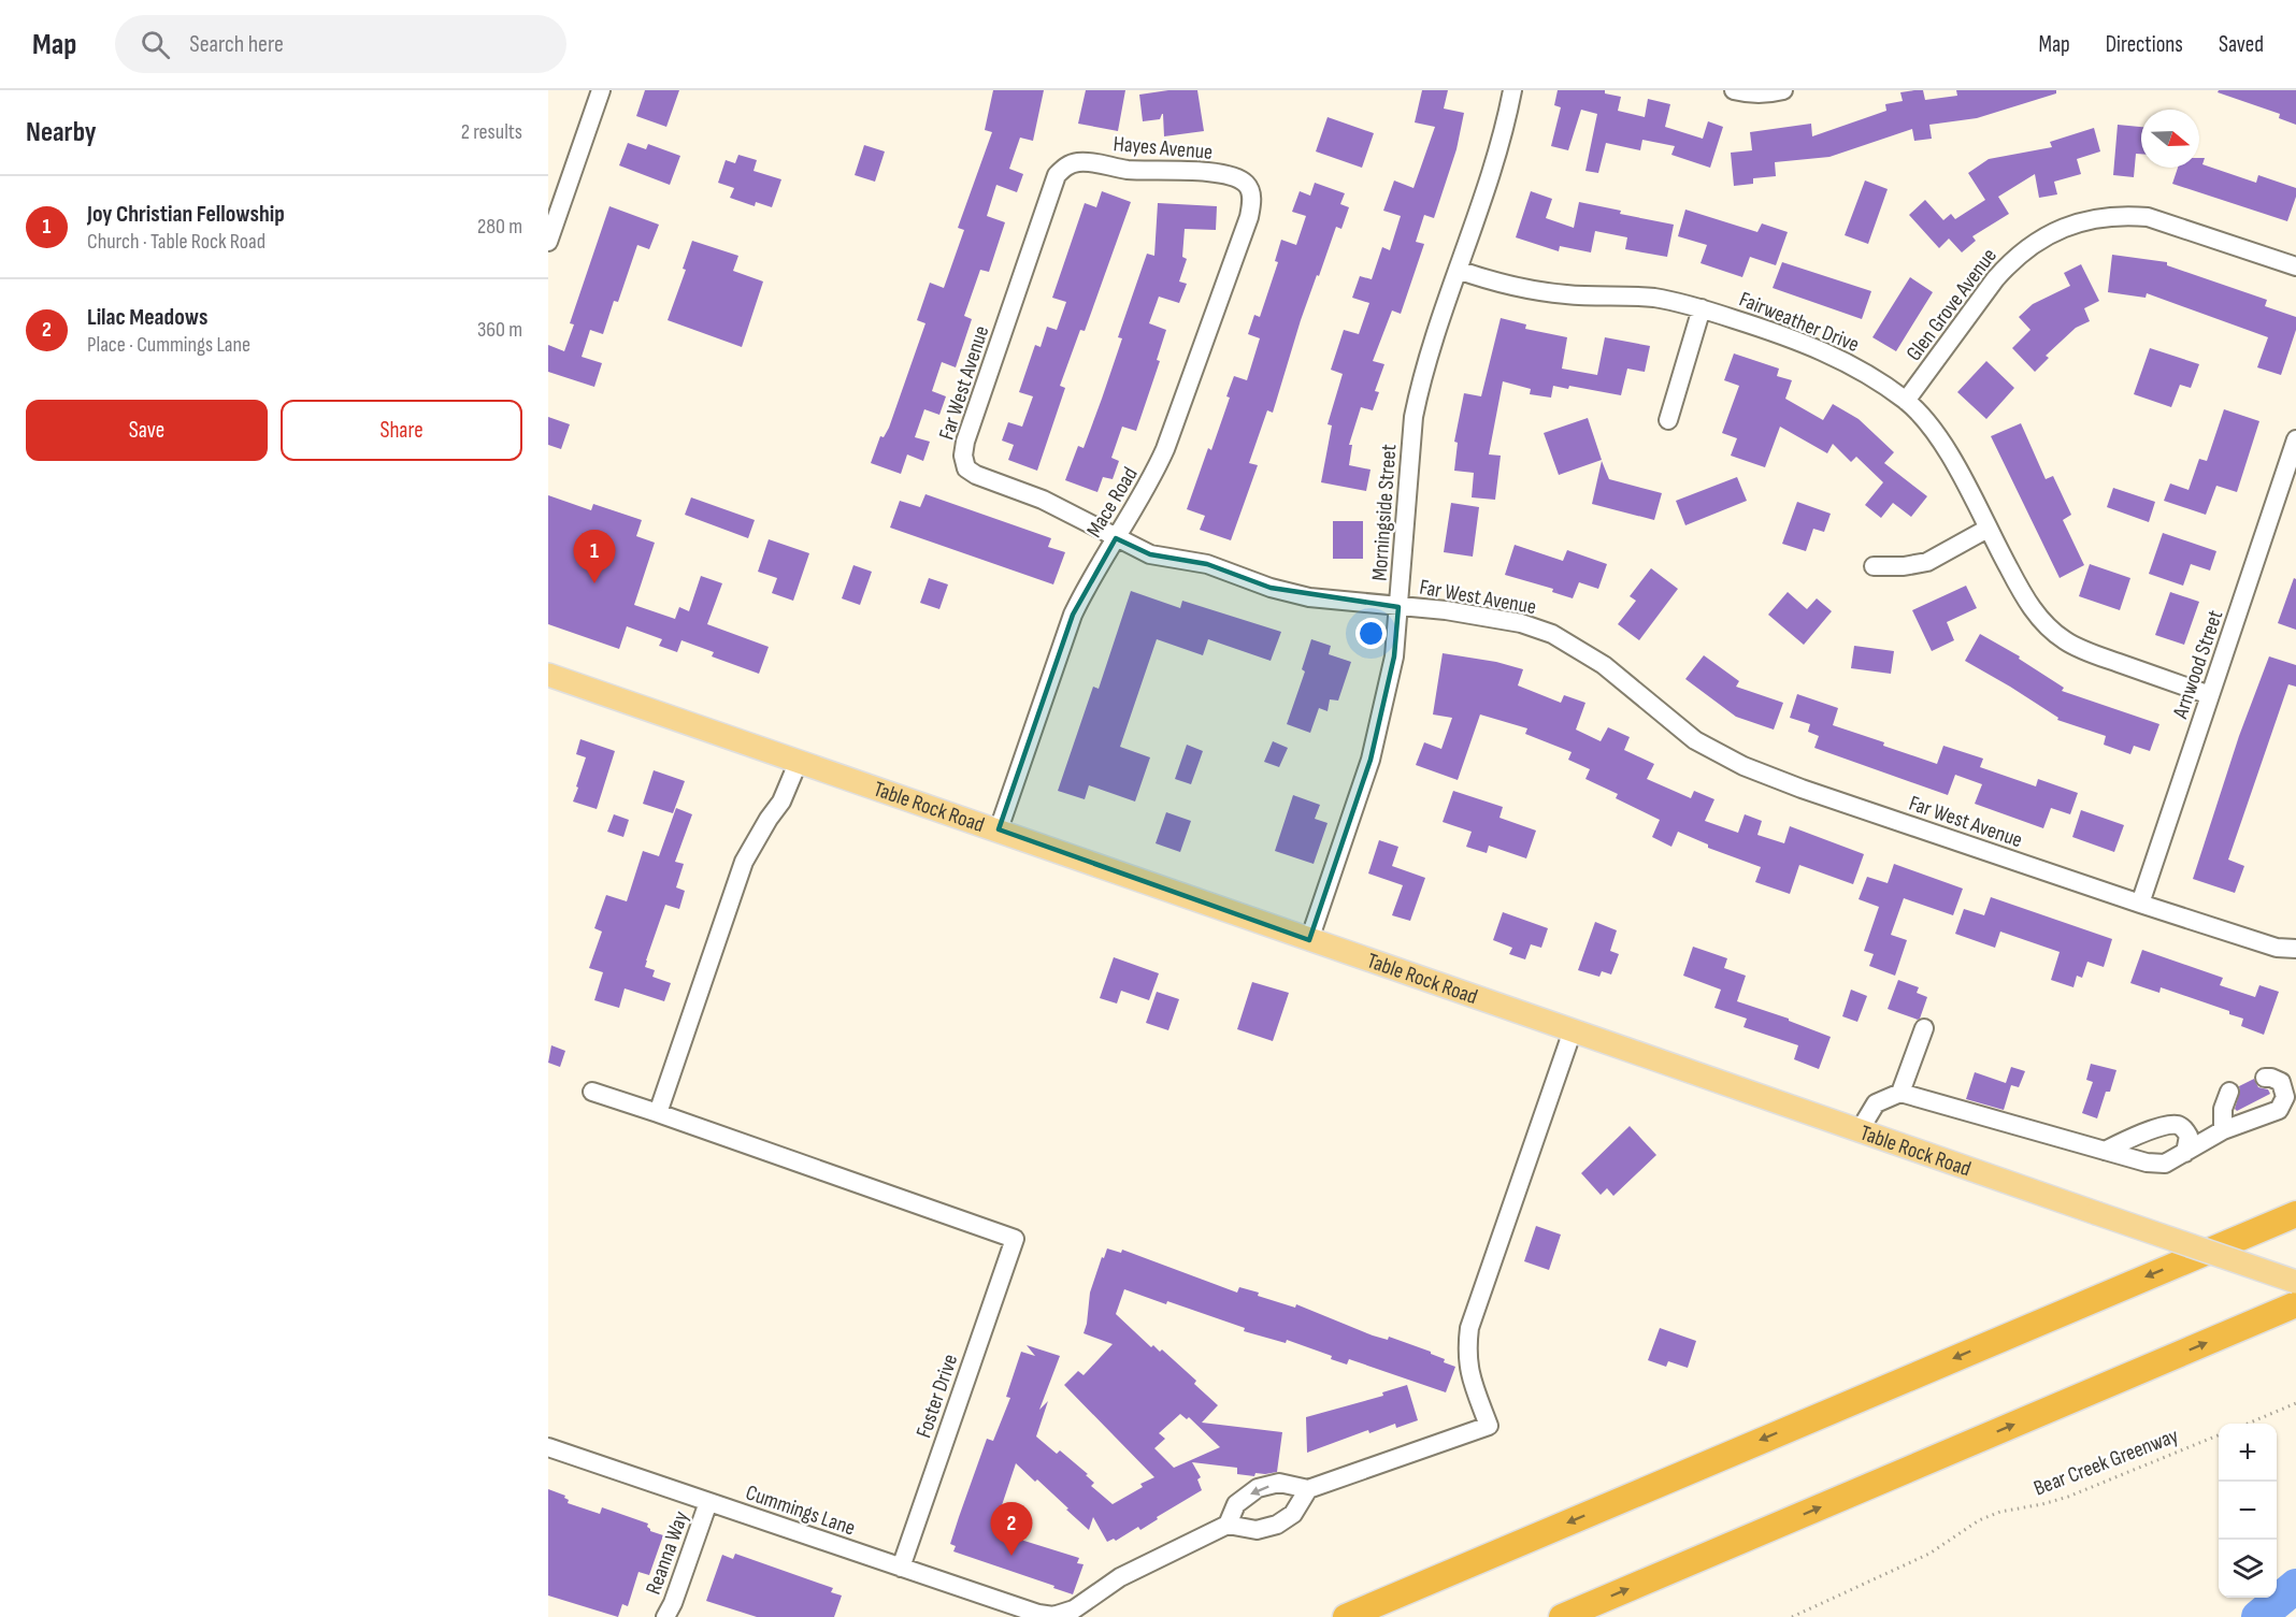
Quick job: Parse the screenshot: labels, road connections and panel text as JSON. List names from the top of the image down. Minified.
{"streets":{"main road":["Table Rock Road"],"street":["Hayes Avenue","Glen Grove Avenue","Fairweather Drive","Far West Avenue","Mace Road","Morningside Street","Arnwood Street","Foster Drive","Cummings Lane","Reanna Way"],"path":["Bear Creek Greenway"]},"crossings":[["Hayes Avenue","Far West Avenue"],["Hayes Avenue","Mace Road"],["Glen Grove Avenue","Fairweather Drive"],["Fairweather Drive","Morningside Street"],["Fairweather Drive","Arnwood Street"],["Far West Avenue","Mace Road"],["Far West Avenue","Morningside Street"],["Far West Avenue","Arnwood Street"],["Mace Road","Table Rock Road"],["Morningside Street","Table Rock Road"],["Foster Drive","Cummings Lane"],["Cummings Lane","Reanna Way"]],"north":"right","page":{"header":"Map","search":"Search here","nav":["Map","Directions","Saved"],"heading":["Nearby","2 results"],"list":[{"mark":"1","name":"Joy Christian Fellowship","note":"Church · Table Rock Road","value":"280 m"},{"mark":"2","name":"Lilac Meadows","note":"Place · Cummings Lane","value":"360 m"}],"buttons":["Save","Share"],"pins":["1","2"],"map_buttons":["+","−"]}}
